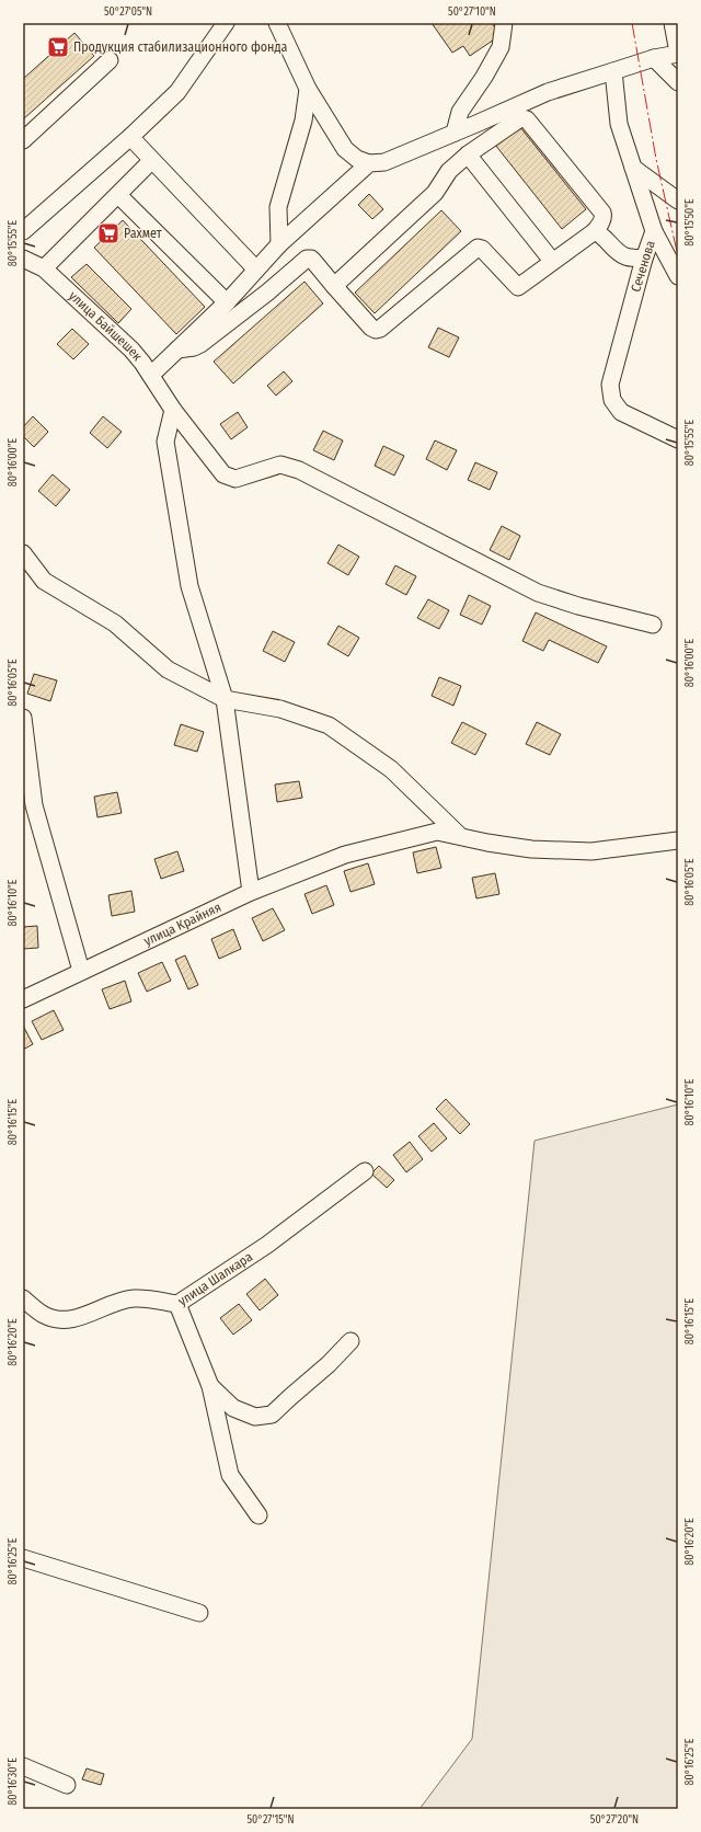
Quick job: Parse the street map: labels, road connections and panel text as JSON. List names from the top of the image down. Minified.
{"streets":{"street":["Сеченова","улица Байшешек","улица Крайняя","улица Шалкара"]},"places":{"supermarket":["Продукция стабилизационного фонда","Рахмет"]},"coordinates":["50°27'05\"N","50°27'10\"N","80°15'50\"E","80°15'55\"E","80°16'00\"E","80°16'05\"E","80°16'10\"E","80°16'15\"E","80°16'20\"E","80°16'25\"E","80°16'30\"E","50°27'15\"N","50°27'20\"N"]}
